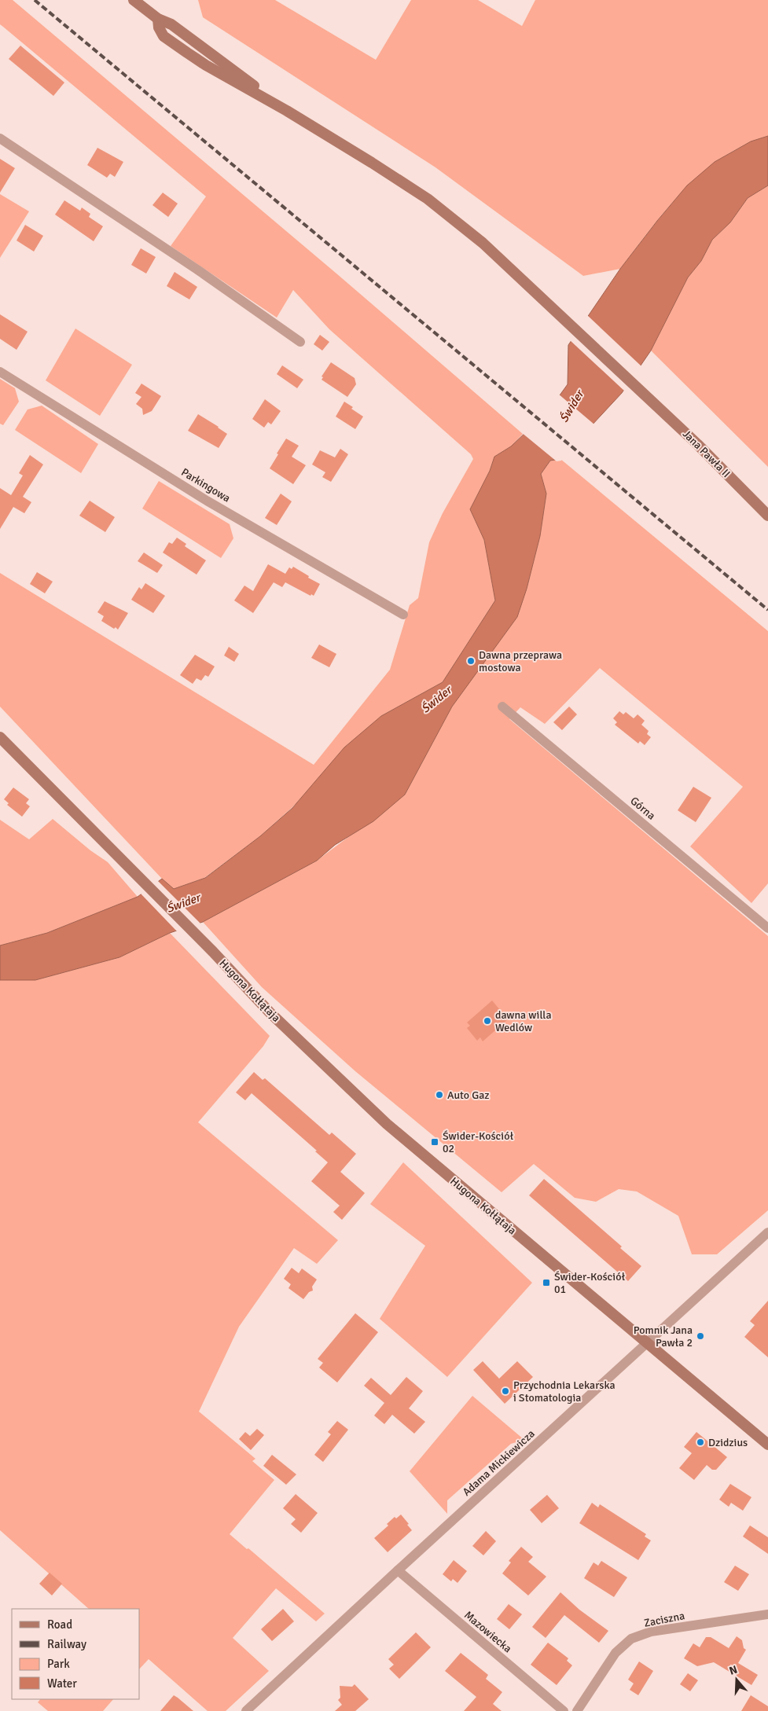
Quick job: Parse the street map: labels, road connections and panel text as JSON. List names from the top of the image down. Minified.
{"streets":{"main road":["Jana Pawła II","Hugona Kołłątaja"],"street":["Parkingowa","Górna","Adama Mickiewicza","Zaciszna","Mazowiecka"]},"crossings":[["Hugona Kołłątaja","Adama Mickiewicza"],["Adama Mickiewicza","Mazowiecka"]],"water":["Świder"],"places":{"other":["Dawna przeprawa mostowa","dawna willa Wedlów","Auto Gaz","Pomnik Jana Pawła 2","Przychodnia Lekarska i Stomatologia","Dzidzius"],"transit":["Świder-Kościół 02","Świder-Kościół 01"]},"legend":["Road","Railway","Park","Water"],"north":"top"}
